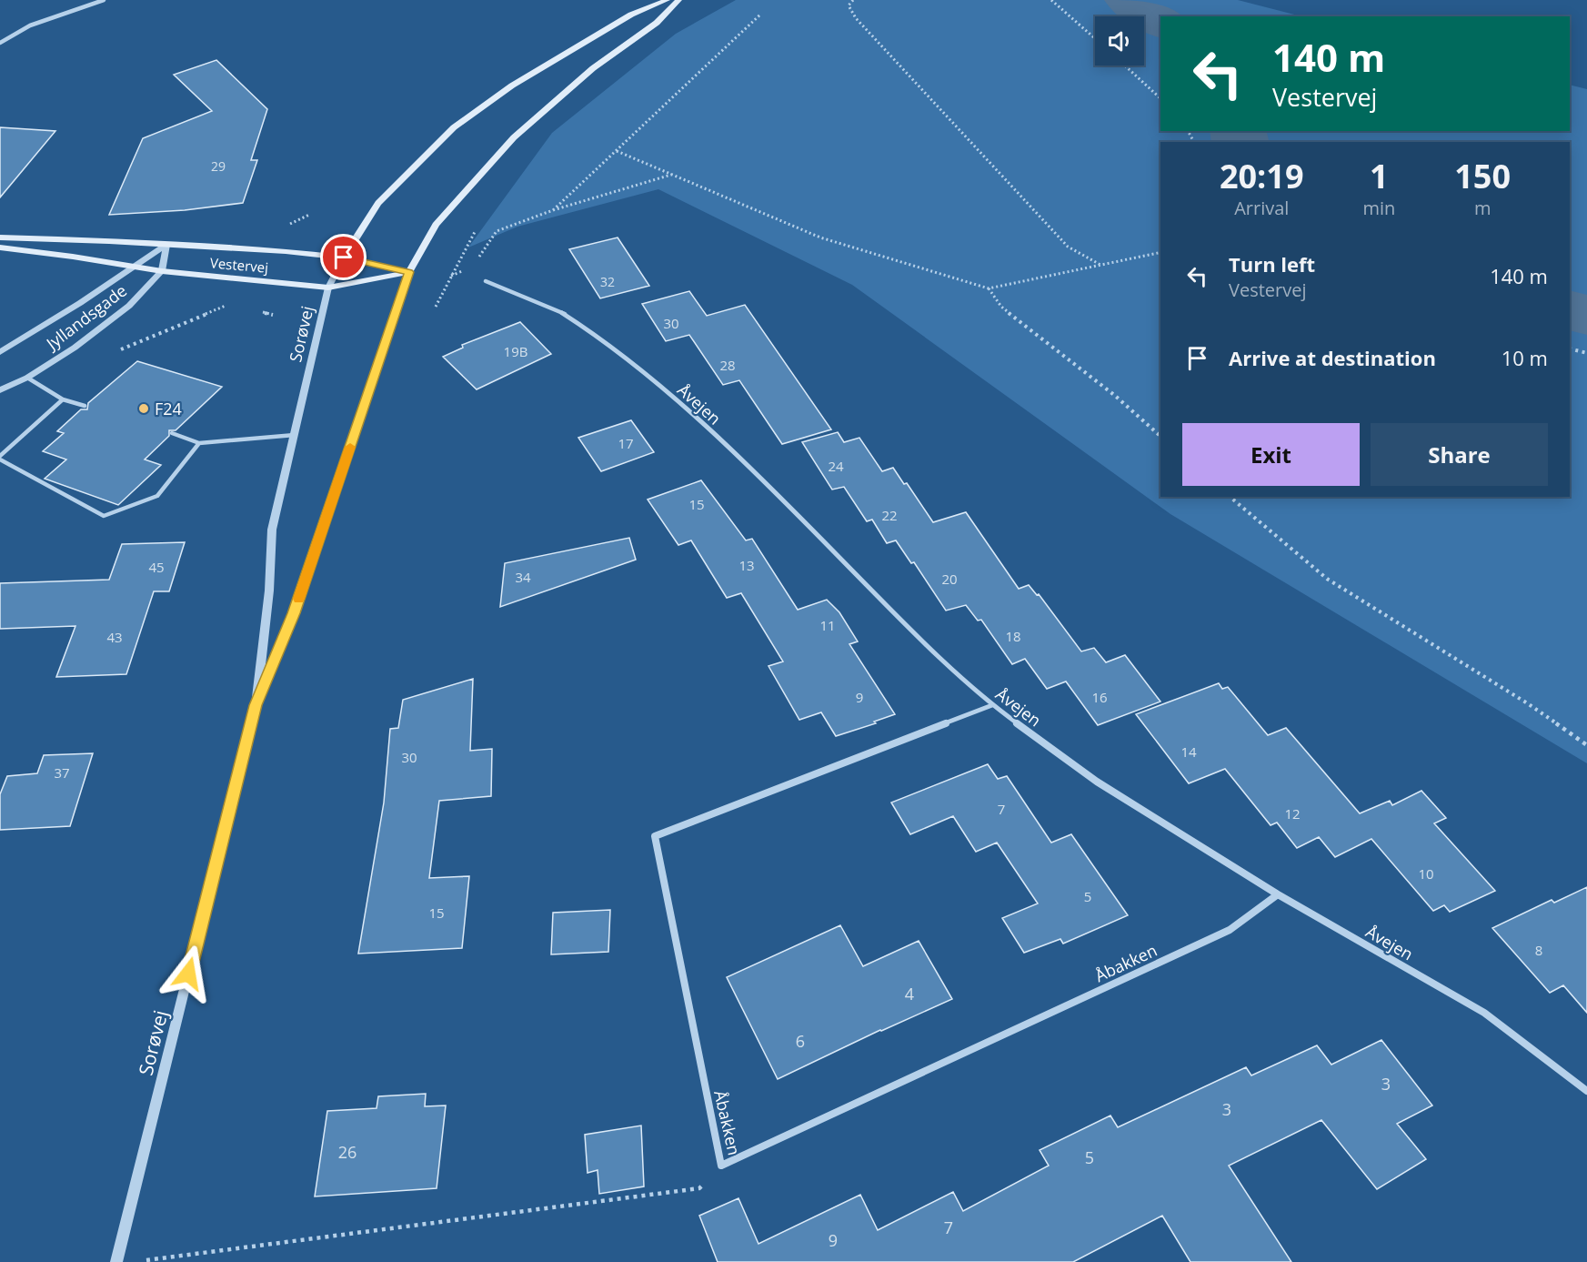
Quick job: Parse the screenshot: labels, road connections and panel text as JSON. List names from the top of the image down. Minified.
{"streets":{"main road":["Vestervej","Sorøvej"],"street":["Jyllandsgade","Åvejen","Åbakken"]},"crossings":[["Vestervej","Jyllandsgade"],["Vestervej","Sorøvej"],["Åvejen","Åbakken"]],"places":["F24"],"house_numbers":["29","32","30","19B","28","17","24","15","22","13","45","34","20","11","18","43","9","16","14","30","37","7","12","10","5","15","8","4","6","3","3","26","5","7","9"],"page":{"turn":["140 m","Vestervej"],"eta":["20:19","Arrival","1","min","150","m"],"list":[{"name":"Turn left","note":"Vestervej","value":"140 m"},{"name":"Arrive at destination","value":"10 m"}],"buttons":["Exit","Share"]}}
